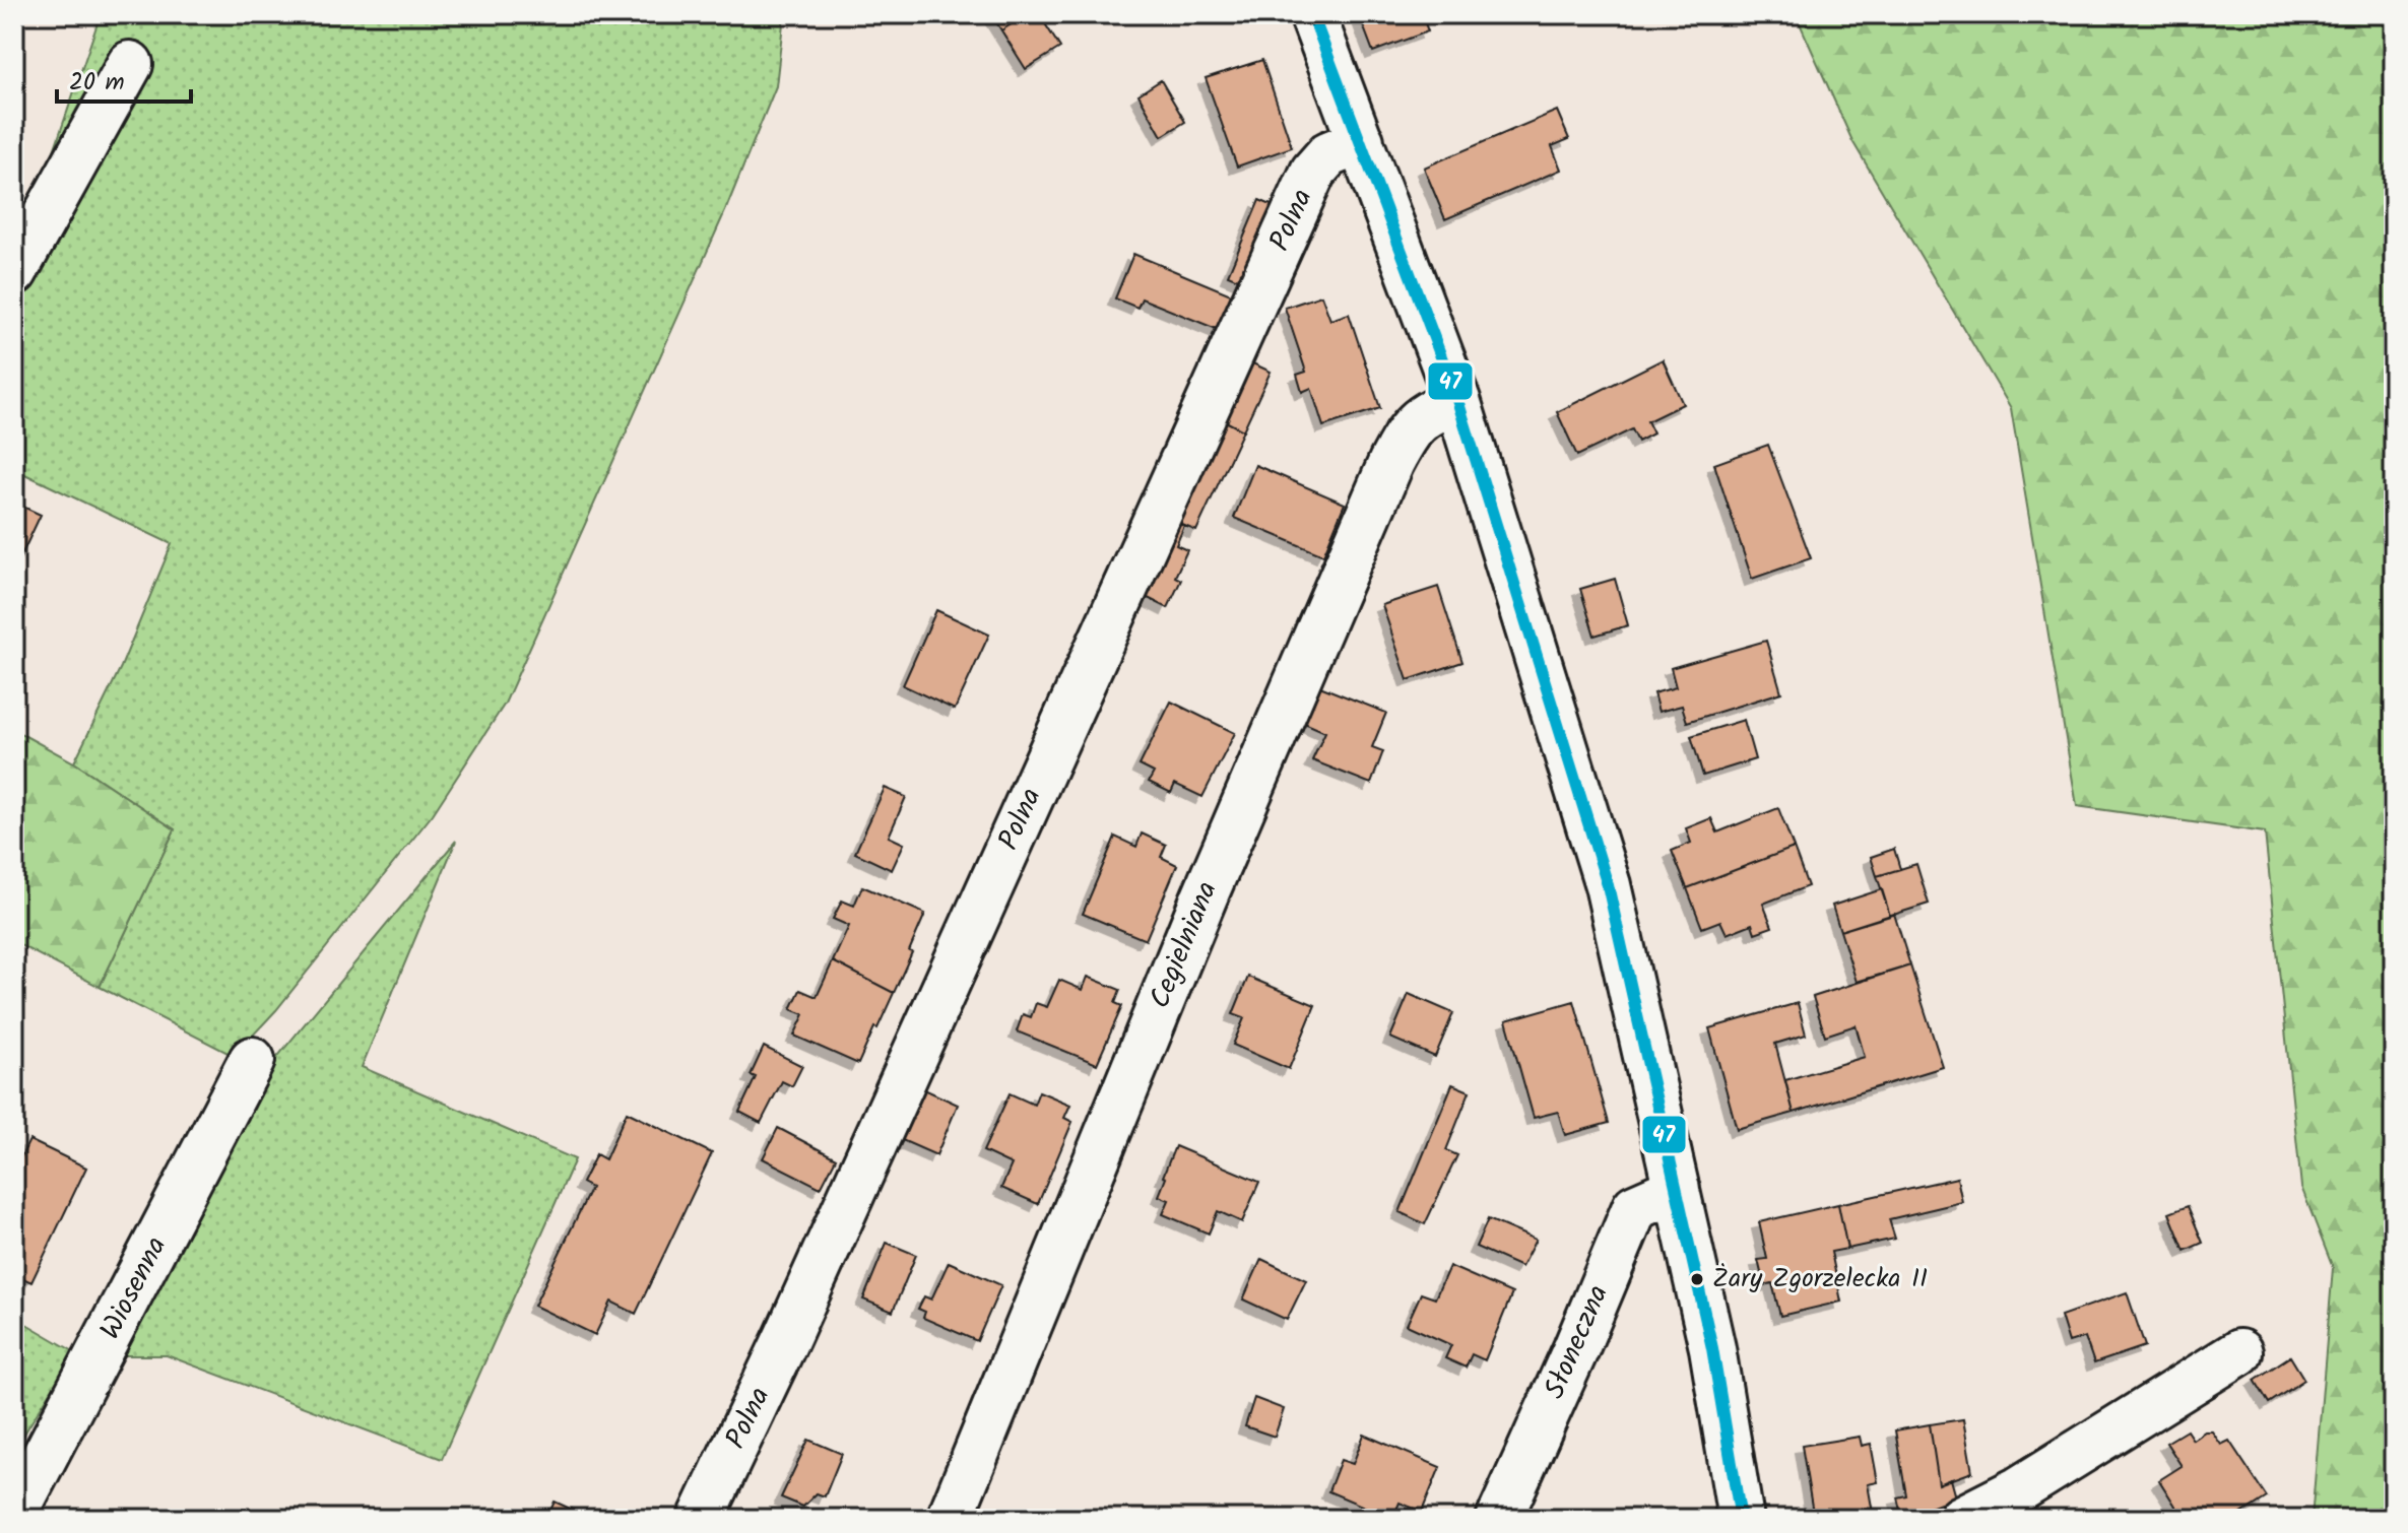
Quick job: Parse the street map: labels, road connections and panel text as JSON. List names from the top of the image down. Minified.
{"streets":{"street":["Polna","Cegielniana","Wiosenna","Słoneczna"]},"places":["Żary Zgorzelecka II"],"lines":["transit line 47"],"scale_bar":"20 m"}
